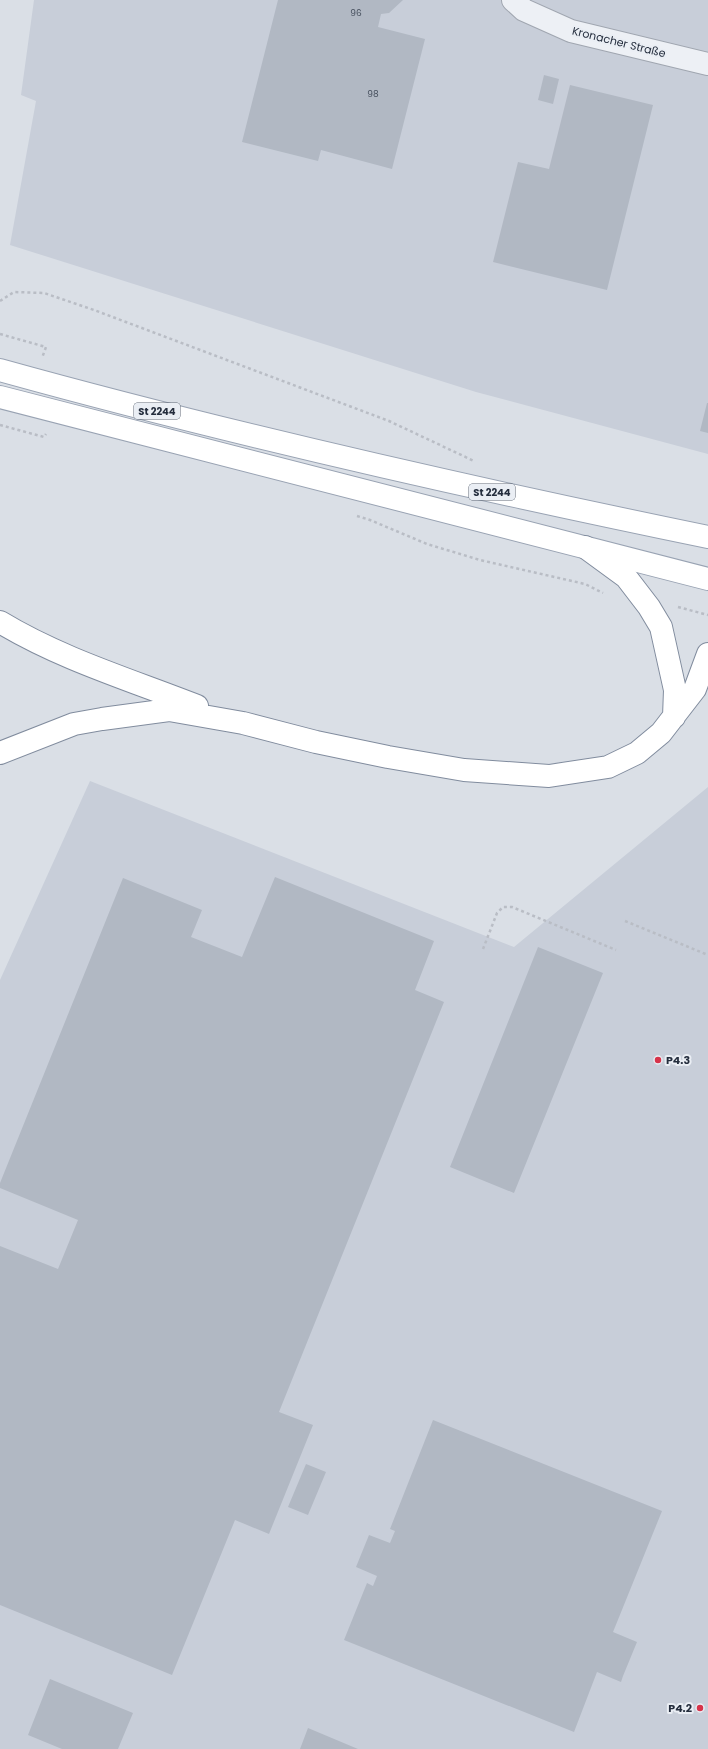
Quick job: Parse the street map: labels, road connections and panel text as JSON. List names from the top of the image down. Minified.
{"streets":{"main road":["St 2244"],"street":["Kronacher Straße"]},"places":["P4.3","P4.2"],"house_numbers":["96","98"]}
